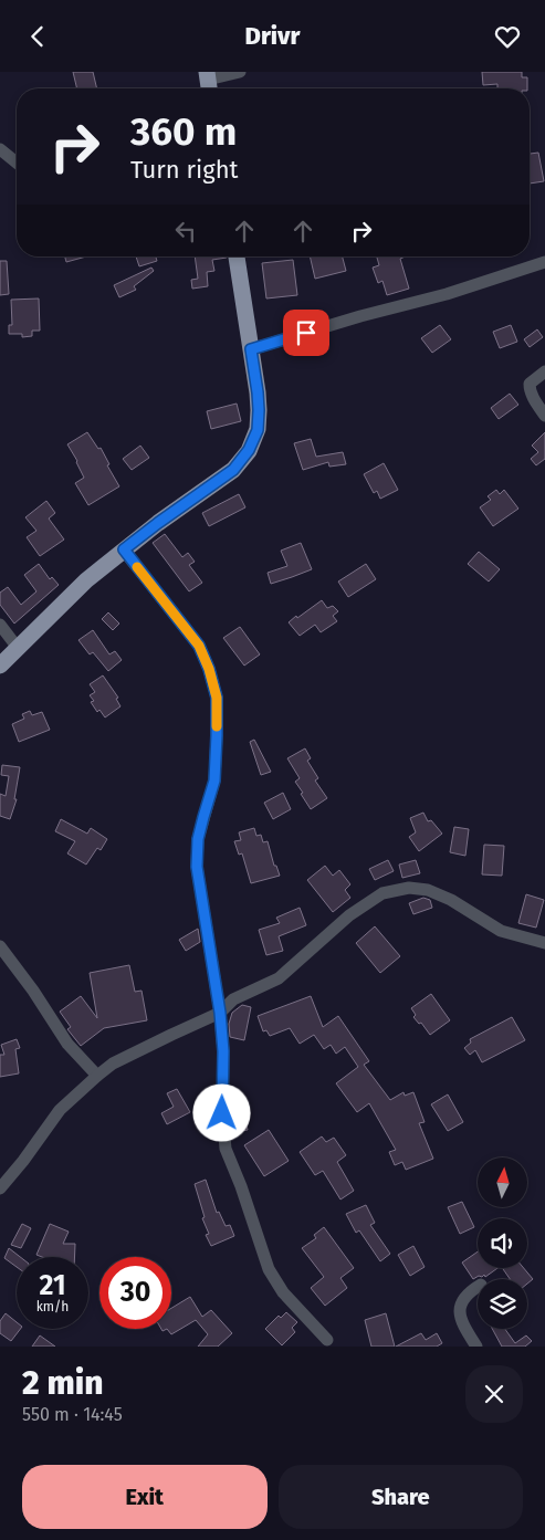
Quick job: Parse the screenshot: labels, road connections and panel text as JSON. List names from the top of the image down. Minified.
{"north":"top","page":{"header":"Drivr","turn":["360 m","Turn right"],"speed":"21 km/h","limit":"30","heading":["2 min","550 m · 14:45"],"buttons":["Exit","Share"]}}
